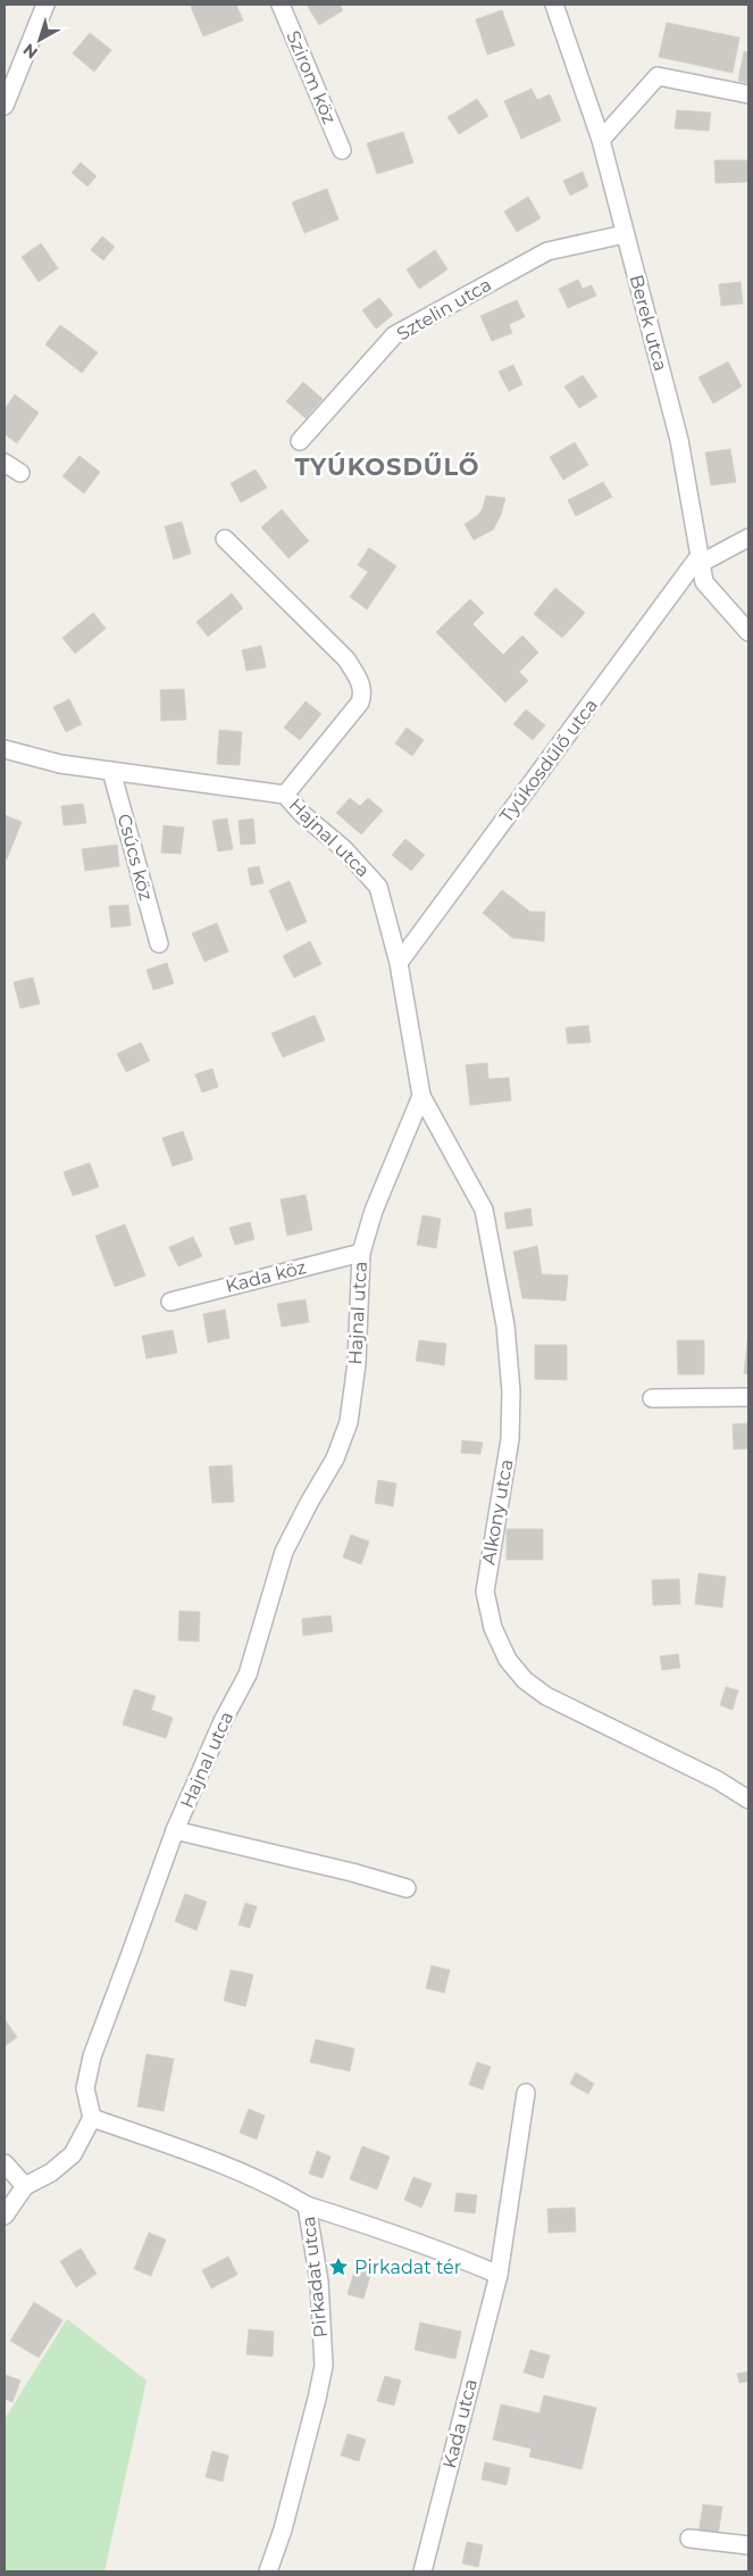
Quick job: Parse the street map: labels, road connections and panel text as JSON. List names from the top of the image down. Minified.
{"streets":{"street":["Szirom köz","Sztelin utca","Berek utca","Tyúkosdűlő utca","Hajnal utca","Csúcs köz","Kada köz","Alkony utca","Pirkadat utca","Kada utca"]},"crossings":[["Sztelin utca","Berek utca"],["Berek utca","Tyúkosdűlő utca"],["Tyúkosdűlő utca","Hajnal utca"],["Hajnal utca","Csúcs köz"],["Hajnal utca","Kada köz"],["Hajnal utca","Alkony utca"],["Hajnal utca","Pirkadat utca"]],"districts":["TYÚKOSDŰLŐ"],"places":{"place":["Pirkadat tér"]},"north":"bottom left"}
